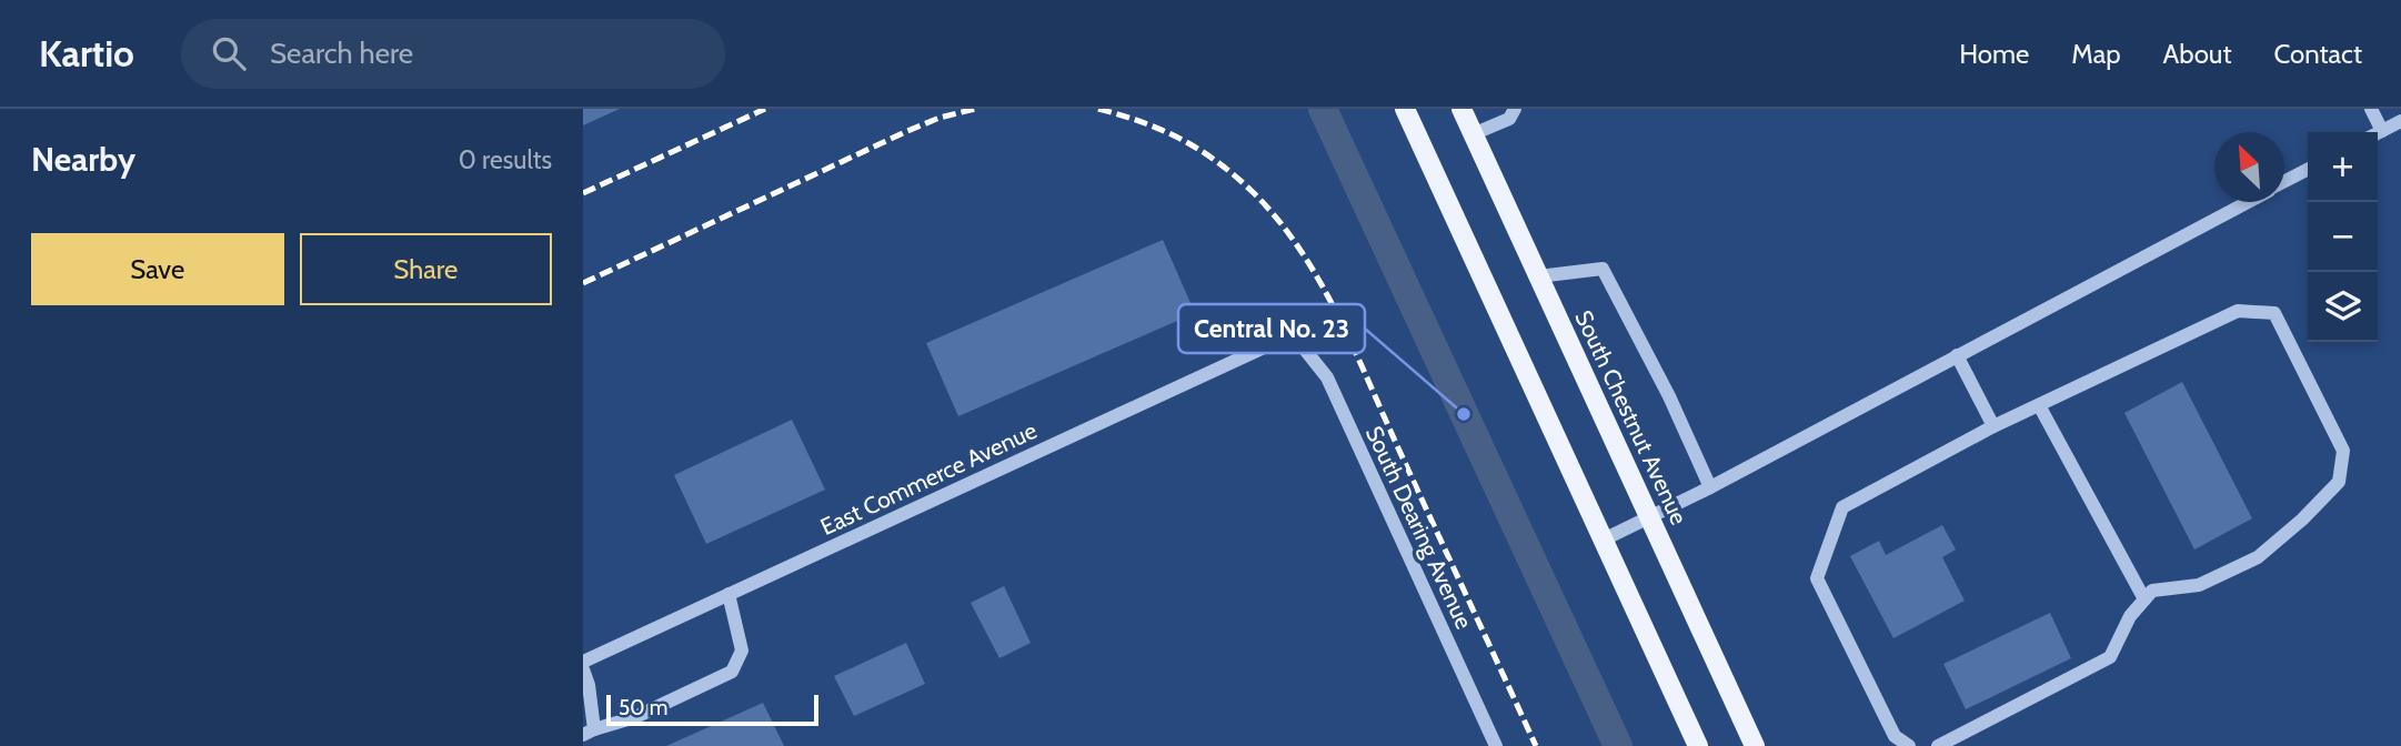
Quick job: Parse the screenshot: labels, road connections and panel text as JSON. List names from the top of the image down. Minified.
{"streets":{"main road":["South Chestnut Avenue"],"street":["East Commerce Avenue","South Dearing Avenue"]},"crossings":[["East Commerce Avenue","South Dearing Avenue"]],"places":["Central No. 23"],"scale_bar":"50 m","north":"top left","page":{"header":"Kartio","search":"Search here","nav":["Home","Map","About","Contact"],"heading":["Nearby","0 results"],"map_buttons":["+","−"],"buttons":["Save","Share"],"scale":"50 m"}}
